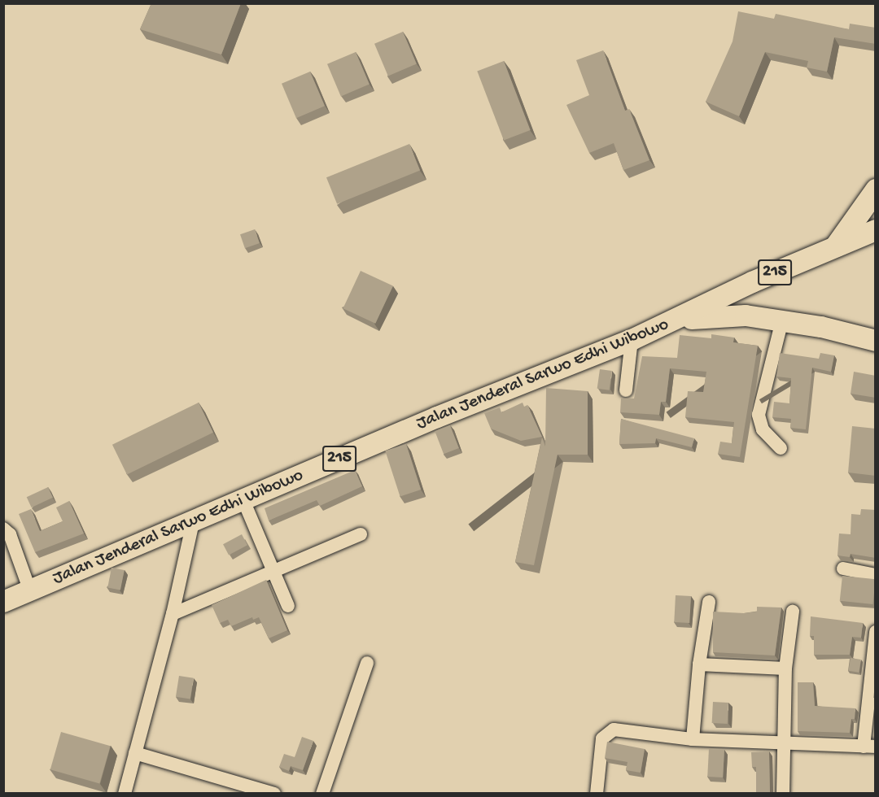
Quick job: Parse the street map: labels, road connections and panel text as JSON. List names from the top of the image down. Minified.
{"streets":{"main road":["215","Jalan Jenderal Sarwo Edhi Wibowo"]},"crossings":[["215","Jalan Jenderal Sarwo Edhi Wibowo"]]}
